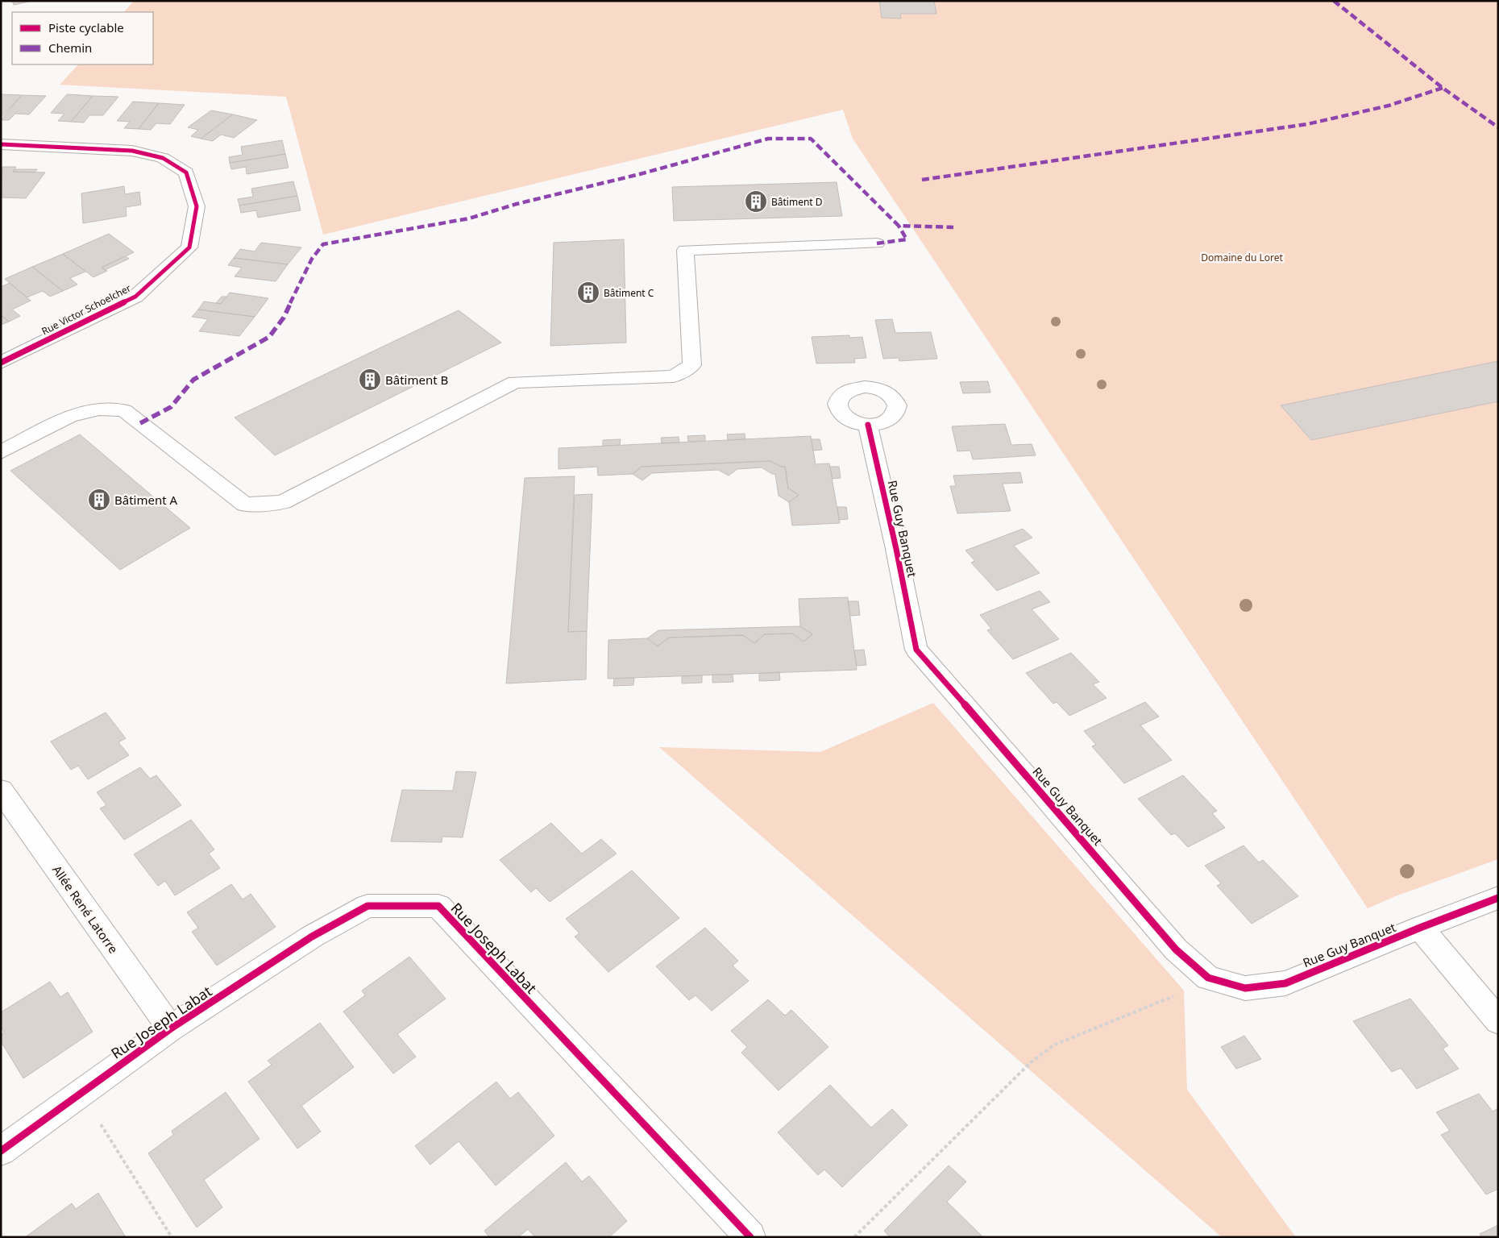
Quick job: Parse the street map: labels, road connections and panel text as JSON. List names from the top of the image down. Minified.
{"streets":{"street":["Rue Victor Schoelcher","Rue Guy Banquet","Allée René Latorre","Rue Joseph Labat"]},"crossings":[["Allée René Latorre","Rue Joseph Labat"]],"parks":["Domaine du Loret"],"places":{"building":["Bâtiment D","Bâtiment C","Bâtiment B","Bâtiment A"]},"legend":["Piste cyclable","Chemin"]}
